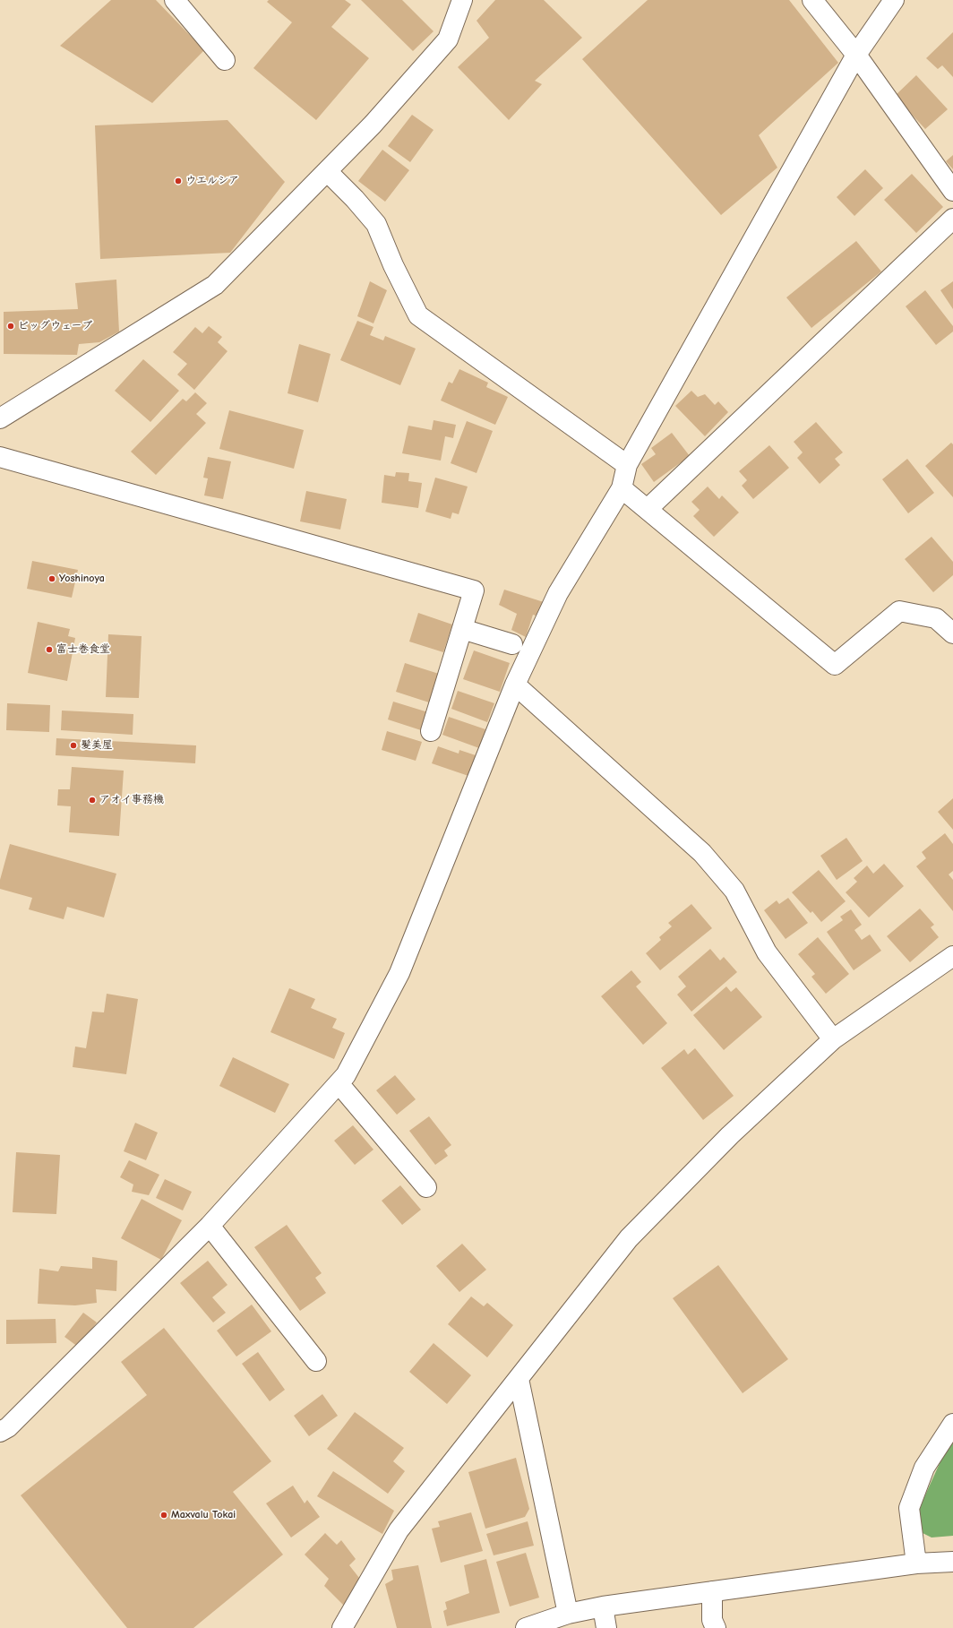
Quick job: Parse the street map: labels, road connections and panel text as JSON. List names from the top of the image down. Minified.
{"places":["ウエルシア","ビッグウェーブ","Yoshinoya","富士巻食堂","髪美屋","アオイ事務機","Maxvalu Tokai"]}
